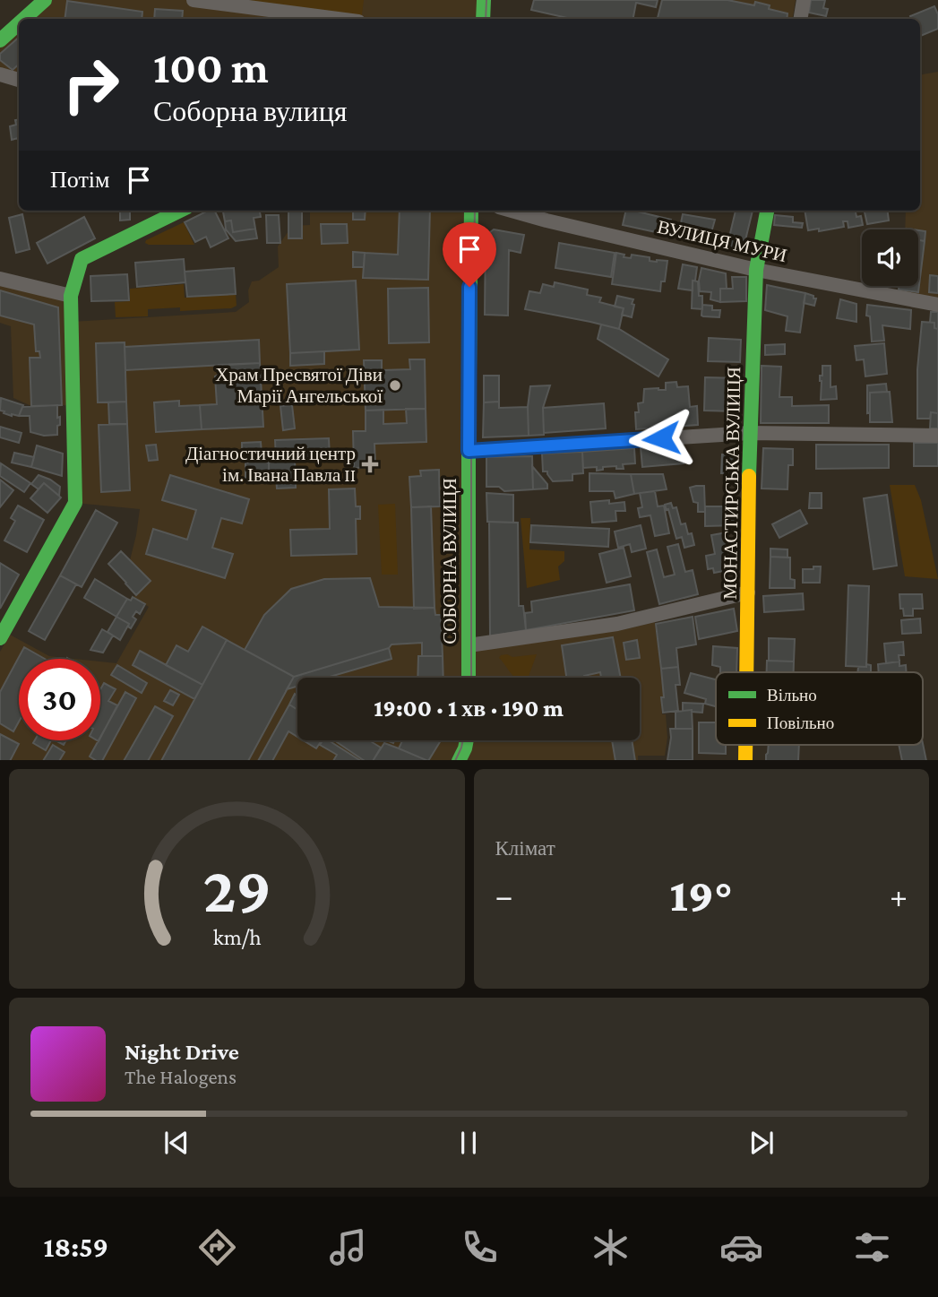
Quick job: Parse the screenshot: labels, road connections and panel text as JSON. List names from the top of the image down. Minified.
{"streets":{"street":["ВУЛИЦЯ МУРИ","МОНАСТИРСЬКА ВУЛИЦЯ","СОБОРНА ВУЛИЦЯ"]},"crossings":[["ВУЛИЦЯ МУРИ","МОНАСТИРСЬКА ВУЛИЦЯ"]],"places":{"other":["Храм Пресвятої Діви Марії Ангельської"],"health":["Діагностичний центр ім. Івана Павла II"]},"legend":["Вільно","Повільно"],"page":{"turn":["100 m","Соборна вулиця"],"then":"Потім","limit":"30","trip":"19:00 · 1 хв · 190 m","tile":"Клімат","heat":["−","19°","+"],"song":["Night Drive","The Halogens"],"tabs":"18:59","gauge":["29","km/h"]}}
